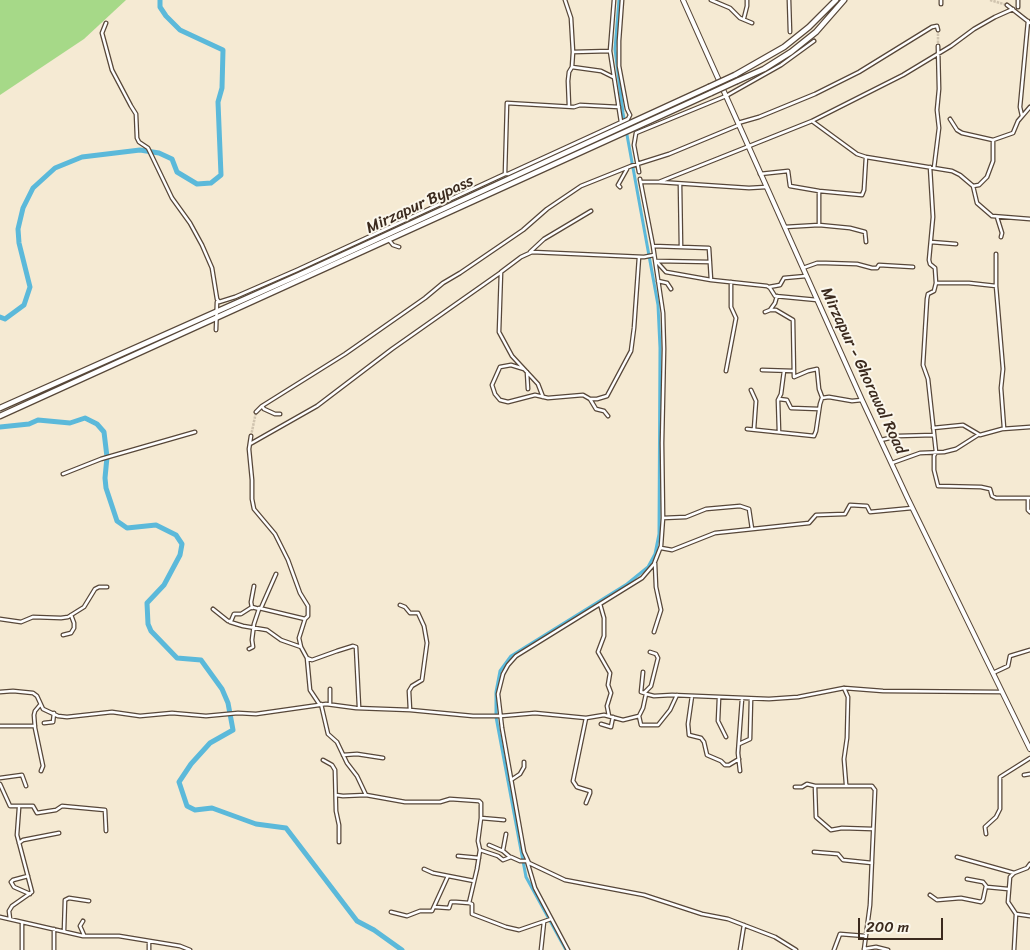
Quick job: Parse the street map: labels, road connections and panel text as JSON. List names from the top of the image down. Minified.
{"streets":{"highway":["Mirzapur Bypass"],"main road":["Mirzapur - Ghorawal Road"]},"scale_bar":"200 m"}
